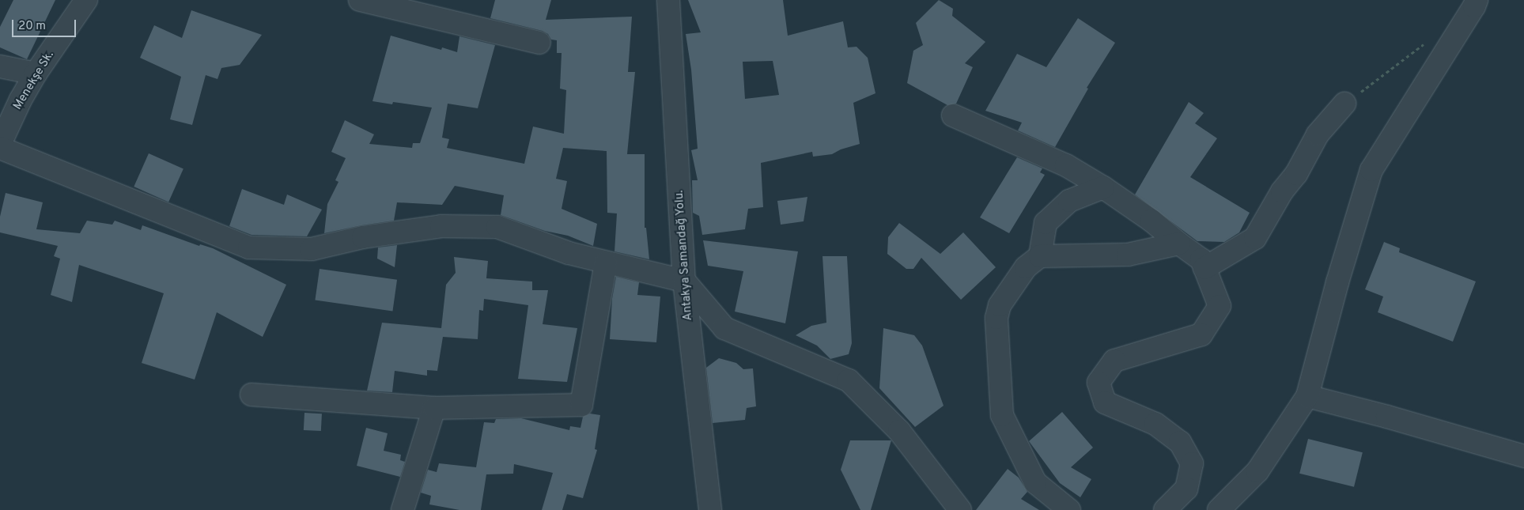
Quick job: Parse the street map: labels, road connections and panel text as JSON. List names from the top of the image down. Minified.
{"streets":{"street":["Menekşe Sk.","Antakya Samandağ Yolu."]},"scale_bar":"20 m"}
